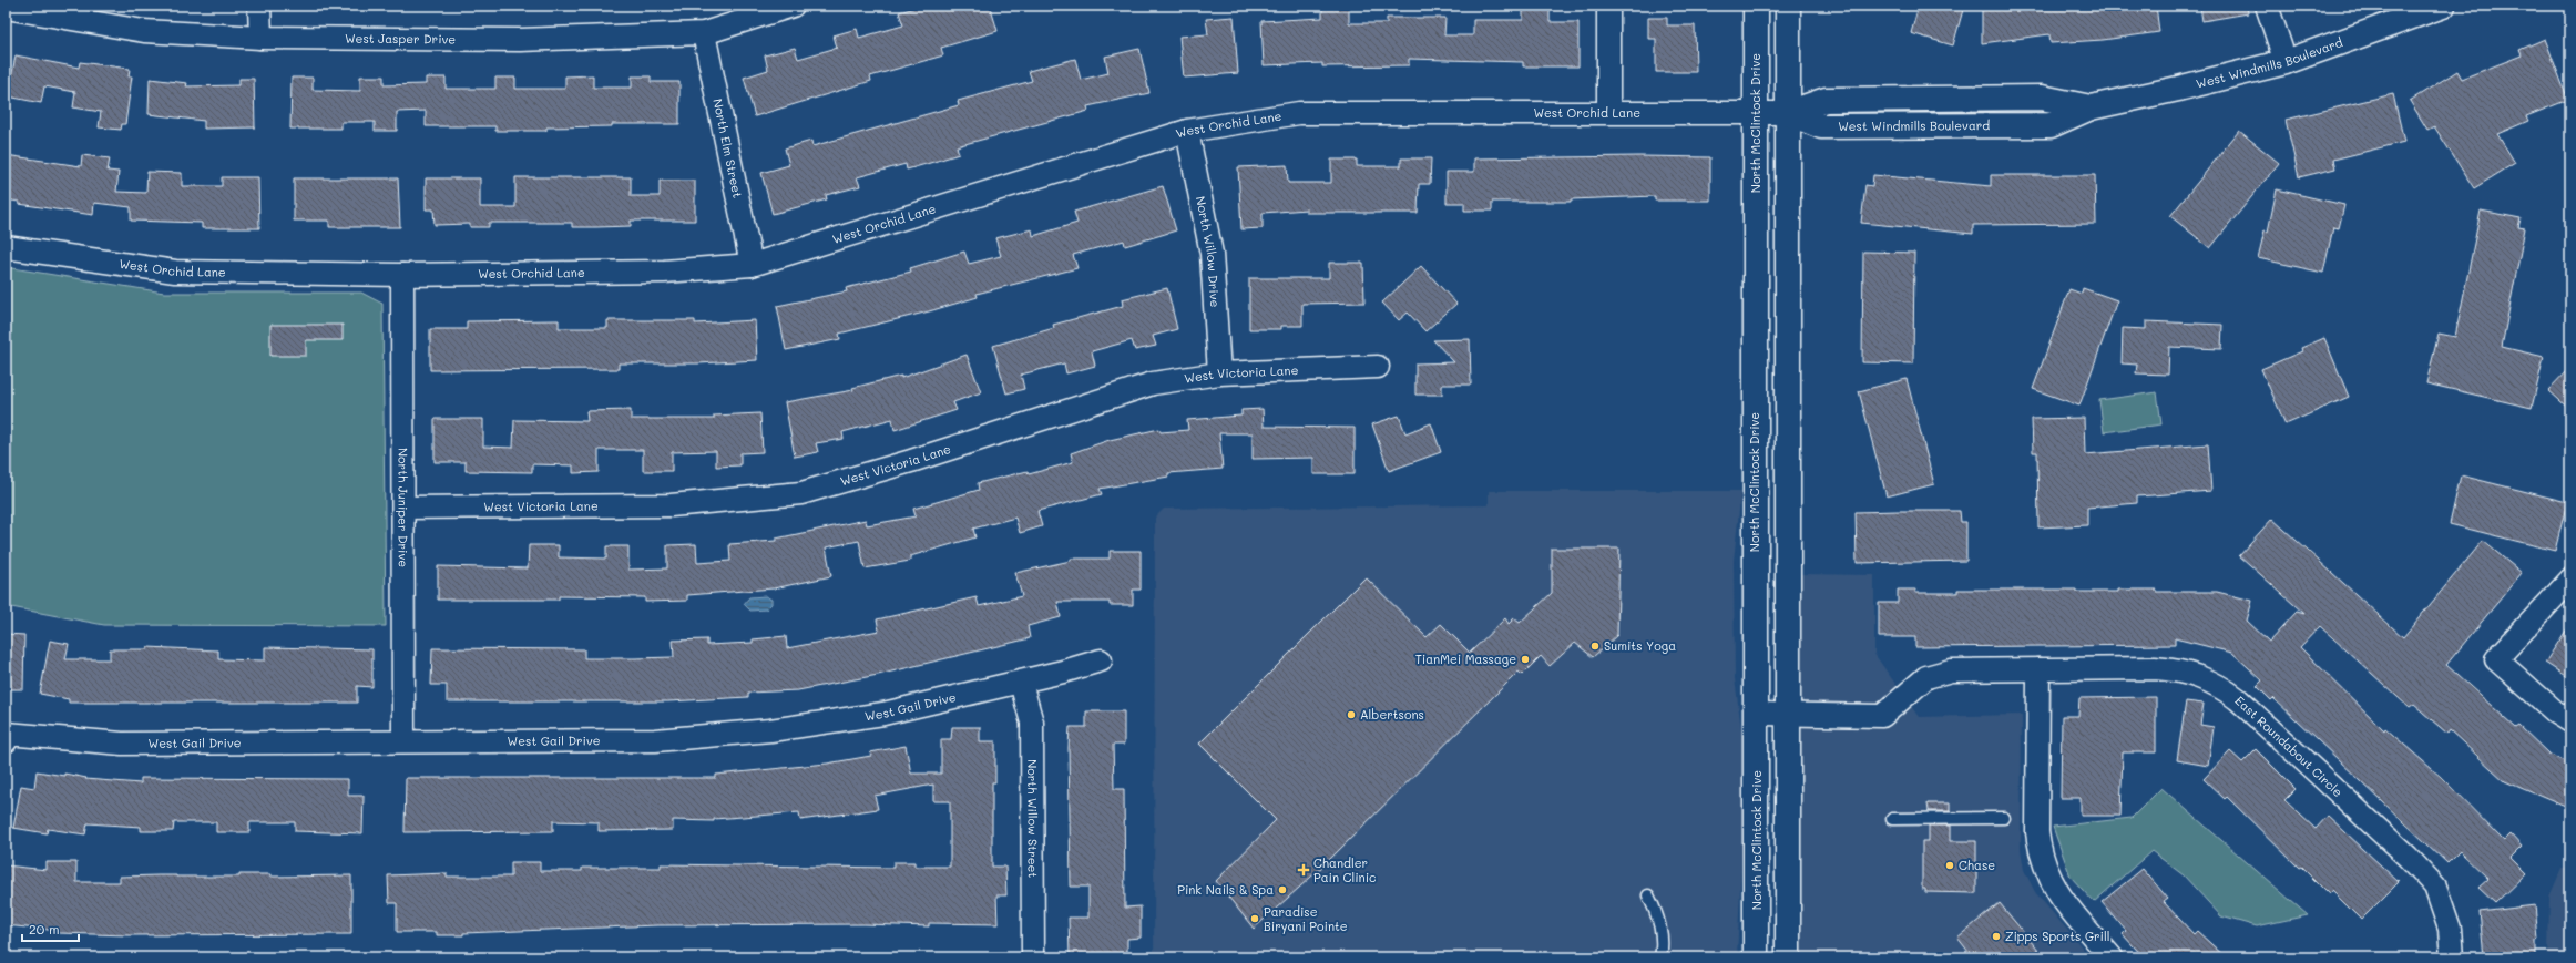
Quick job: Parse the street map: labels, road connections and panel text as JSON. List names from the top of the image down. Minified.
{"streets":{"main road":["West Windmills Boulevard","North McClintock Drive"],"street":["West Jasper Drive","West Orchid Lane","North Elm Street","North Willow Drive","West Victoria Lane","North Juniper Drive","West Gail Drive","East Roundabout Circle","North Willow Street"]},"crossings":[["West Jasper Drive","North Elm Street"],["West Windmills Boulevard","West Orchid Lane"],["West Windmills Boulevard","North McClintock Drive"],["West Orchid Lane","North McClintock Drive"],["West Orchid Lane","North Elm Street"],["West Orchid Lane","North Willow Drive"],["West Orchid Lane","North Juniper Drive"],["North McClintock Drive","East Roundabout Circle"],["North Willow Drive","West Victoria Lane"],["West Victoria Lane","North Juniper Drive"],["North Juniper Drive","West Gail Drive"],["West Gail Drive","North Willow Street"]],"places":{"other":["Sumits Yoga","TianMei Massage","Albertsons","Chase","Pink Nails & Spa","Paradise Biryani Pointe","Zipps Sports Grill"],"health":["Chandler Pain Clinic"]},"scale_bar":"20 m"}
